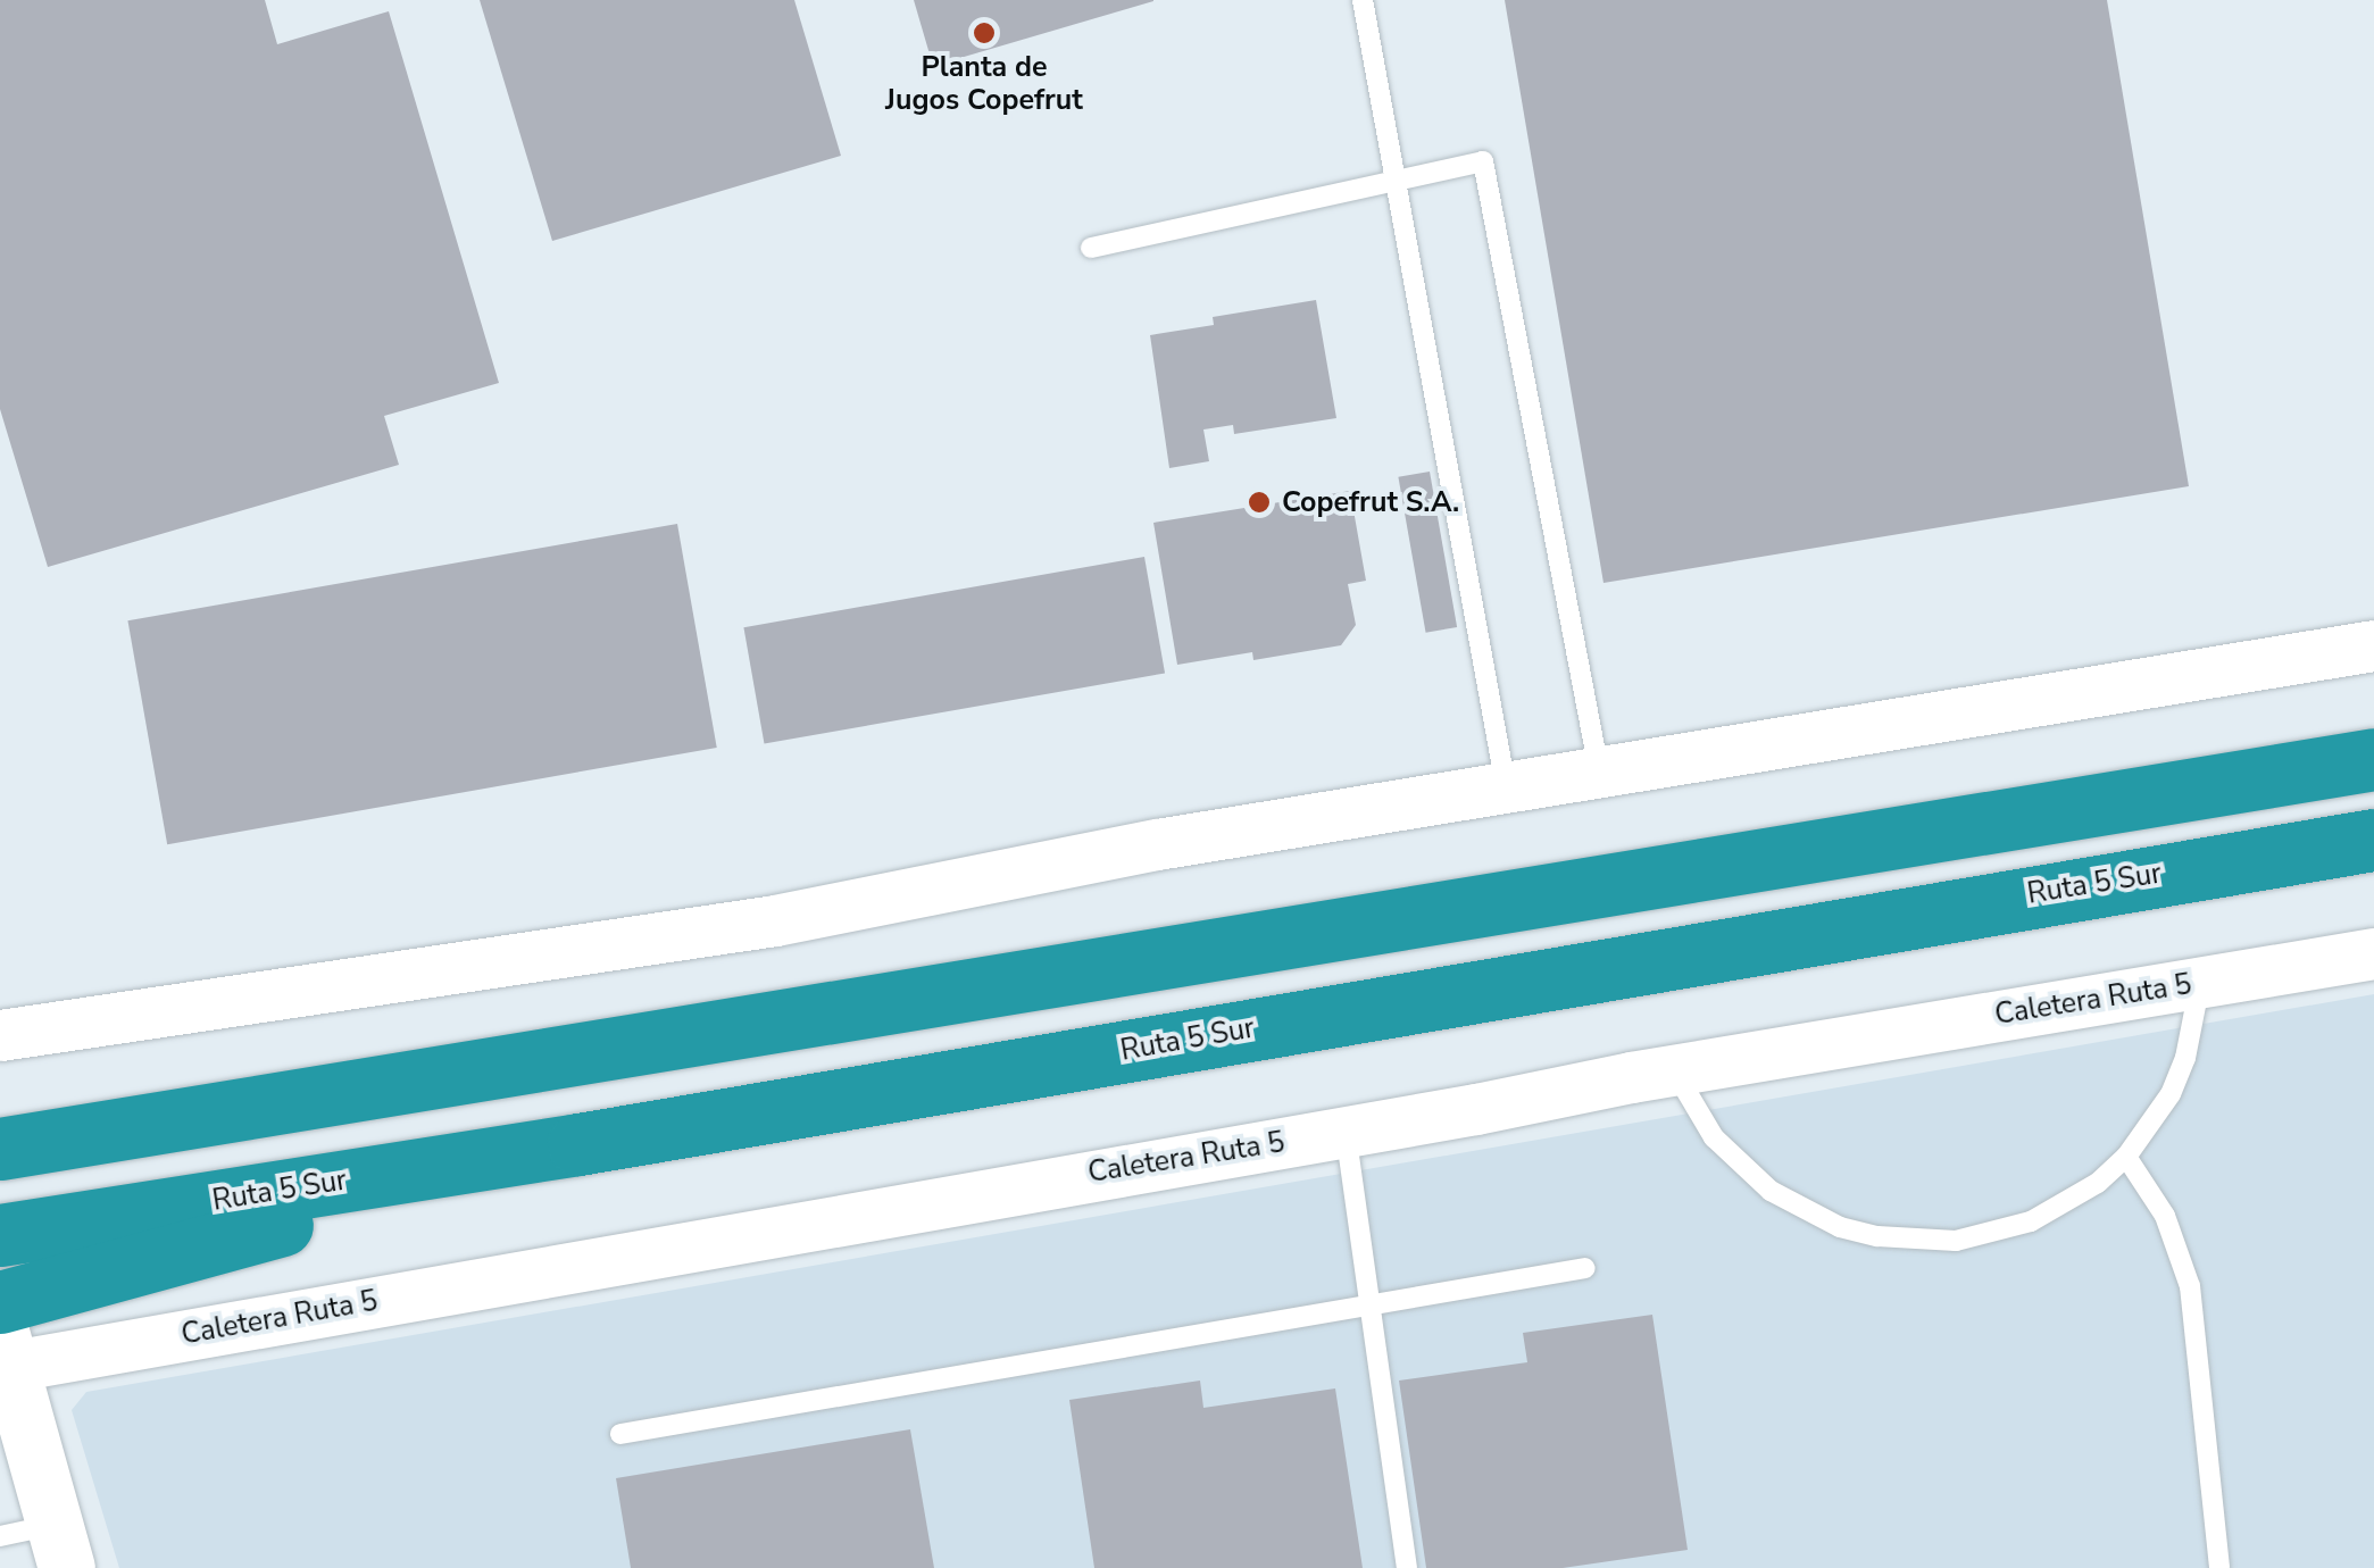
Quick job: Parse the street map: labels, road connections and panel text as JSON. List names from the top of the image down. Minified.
{"streets":{"highway":["Ruta 5 Sur"],"street":["Caletera Ruta 5"]},"places":["Planta de Jugos Copefrut","Copefrut S.A."]}
